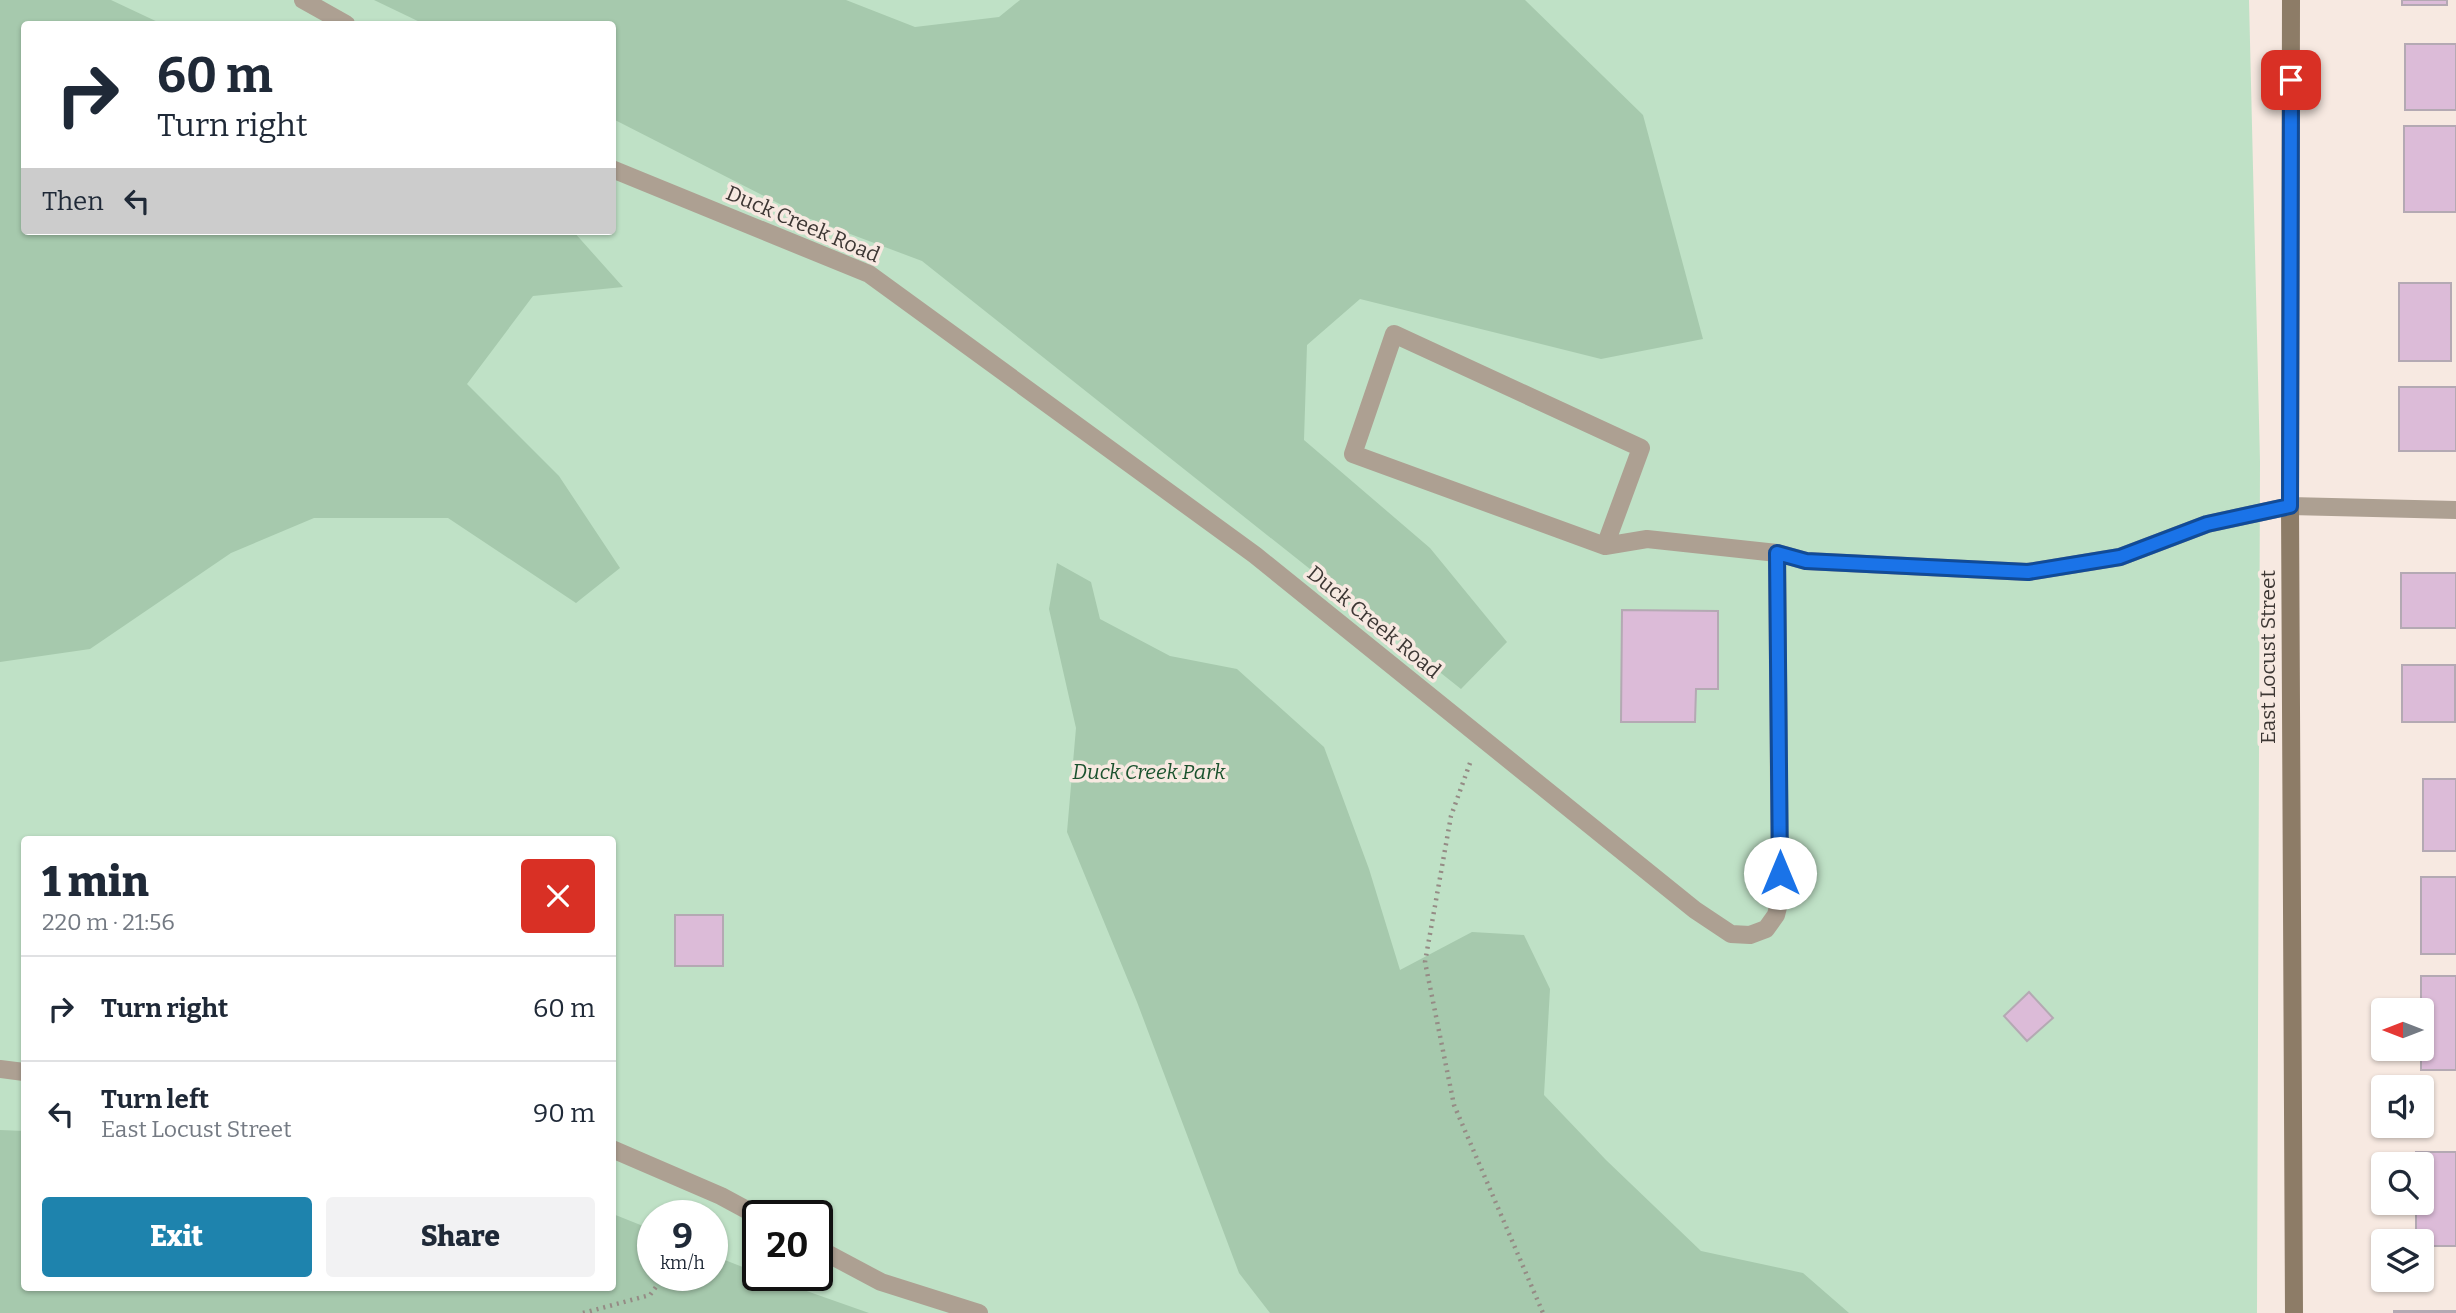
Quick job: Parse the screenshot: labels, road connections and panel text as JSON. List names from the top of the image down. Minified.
{"streets":{"main road":["East Locust Street"],"street":["Duck Creek Road"]},"parks":["Duck Creek Park"],"north":"left","page":{"turn":["60 m","Turn right"],"then":"Then","heading":["1 min","220 m · 21:56"],"list":[{"name":"Turn right","value":"60 m"},{"name":"Turn left","note":"East Locust Street","value":"90 m"}],"buttons":["Exit","Share"],"speed":"9 km/h","limit":"20"}}
